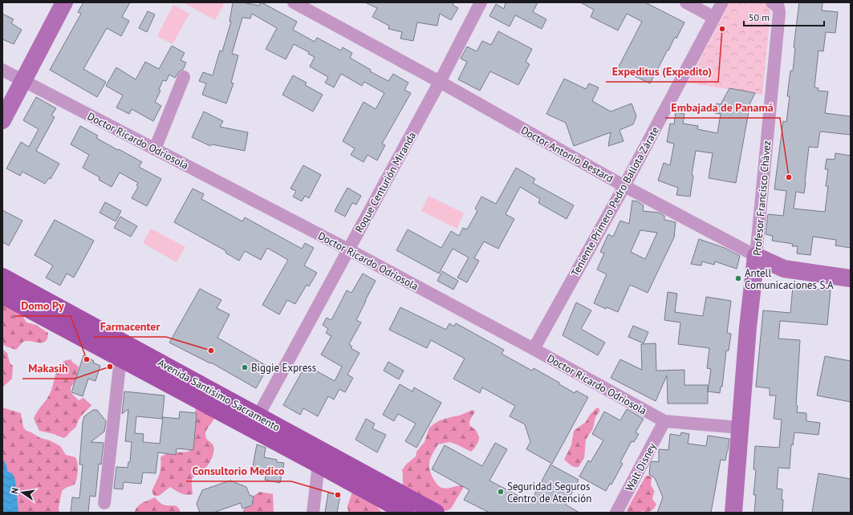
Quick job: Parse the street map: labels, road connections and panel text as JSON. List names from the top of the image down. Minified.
{"streets":{"main road":["Avenida Santísimo Sacramento"],"street":["Doctor Ricardo Odriosola","Doctor Antonio Bestard","Roque Centurión Miranda","Profesor Francisco Chávez","Teniente Primero Pedro Ballota Zárate","Walt Disney"]},"crossings":[["Doctor Ricardo Odriosola","Roque Centurión Miranda"],["Doctor Ricardo Odriosola","Profesor Francisco Chávez"],["Doctor Ricardo Odriosola","Teniente Primero Pedro Ballota Zárate"],["Doctor Ricardo Odriosola","Walt Disney"],["Doctor Antonio Bestard","Roque Centurión Miranda"],["Doctor Antonio Bestard","Profesor Francisco Chávez"],["Doctor Antonio Bestard","Teniente Primero Pedro Ballota Zárate"],["Roque Centurión Miranda","Avenida Santísimo Sacramento"]],"places":["Expeditus (Expedito)","Embajada de Panamá","Antell Comunicaciones S.A","Farmacenter","Domo Py","Makasih","Biggie Express","Seguridad Seguros Centro de Atención","Consultorio Medico"],"scale_bar":"50 m","north":"left"}
